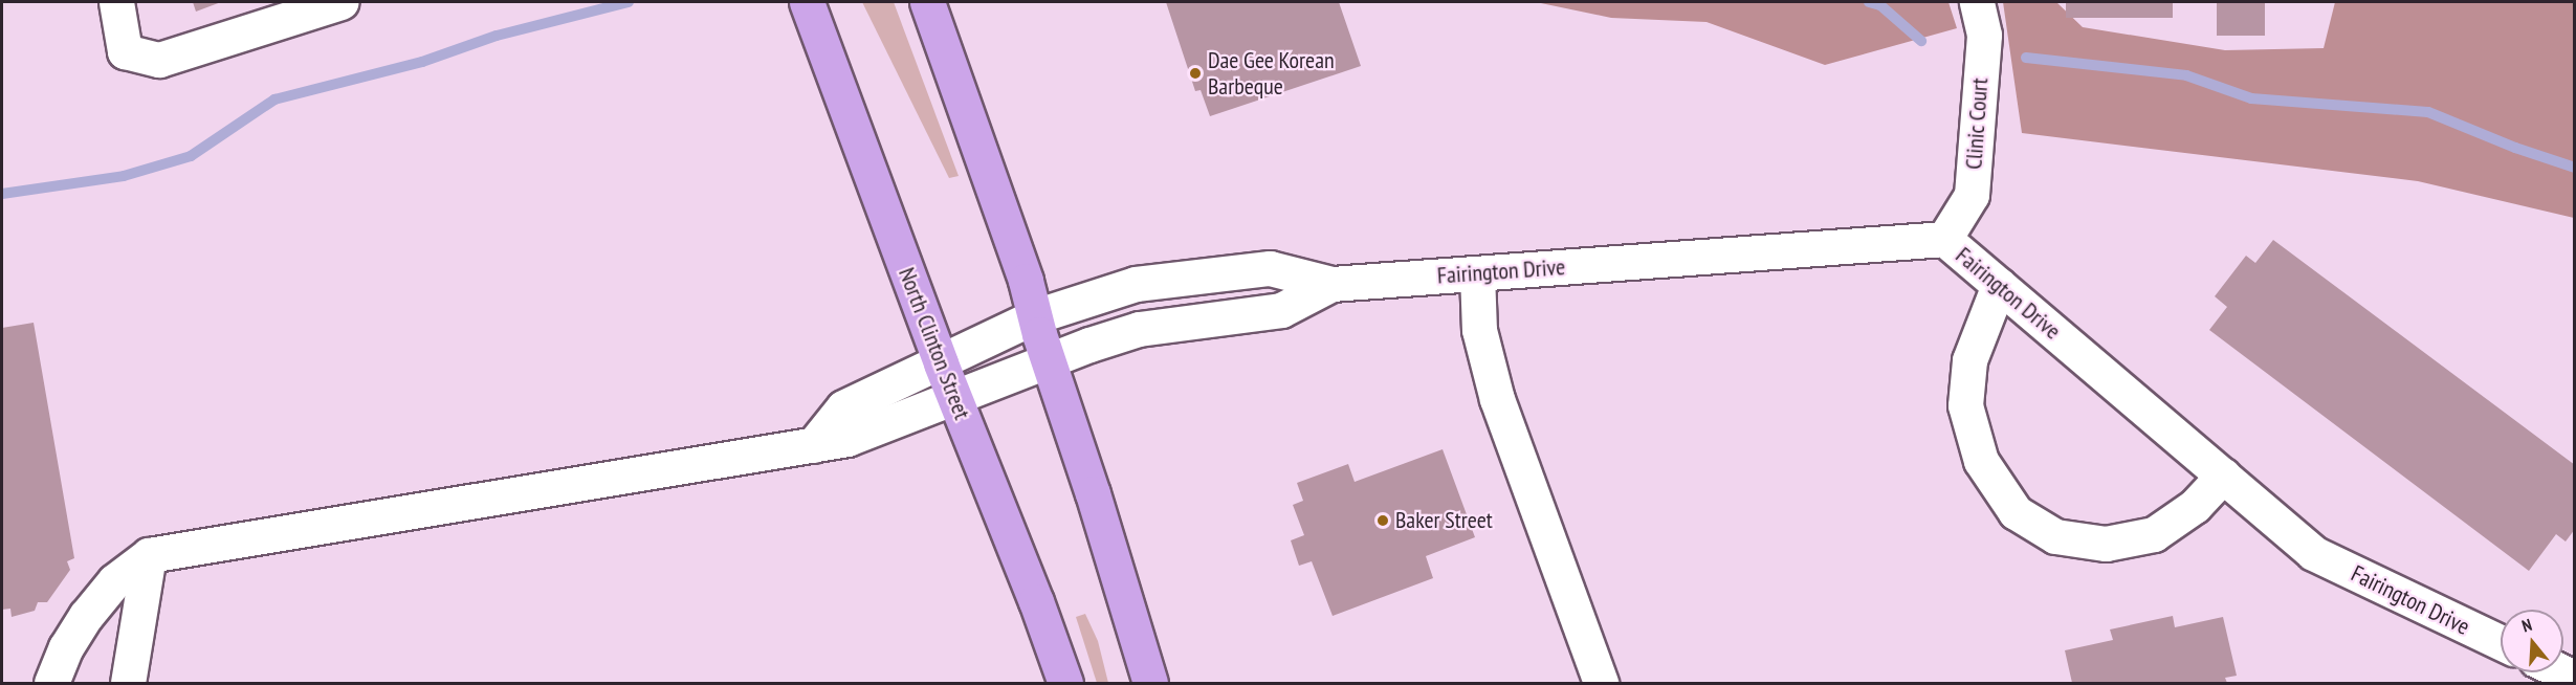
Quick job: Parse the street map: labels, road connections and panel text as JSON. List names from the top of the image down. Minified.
{"streets":{"main road":["North Clinton Street"],"street":["Clinic Court","Fairington Drive"]},"crossings":[["Clinic Court","Fairington Drive"],["Fairington Drive","North Clinton Street"]],"places":["Dae Gee Korean Barbeque","Baker Street"],"north":"top"}
